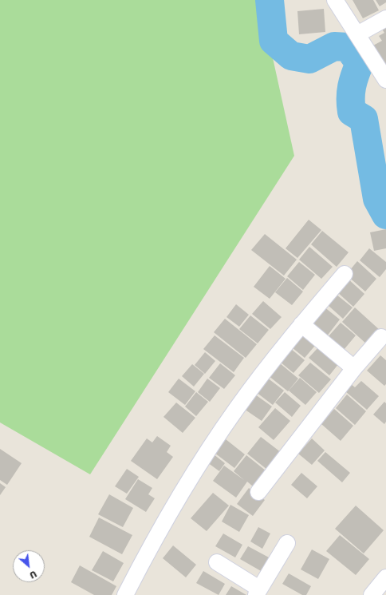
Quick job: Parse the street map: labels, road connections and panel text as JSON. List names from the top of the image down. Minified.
{"north":"bottom right"}
